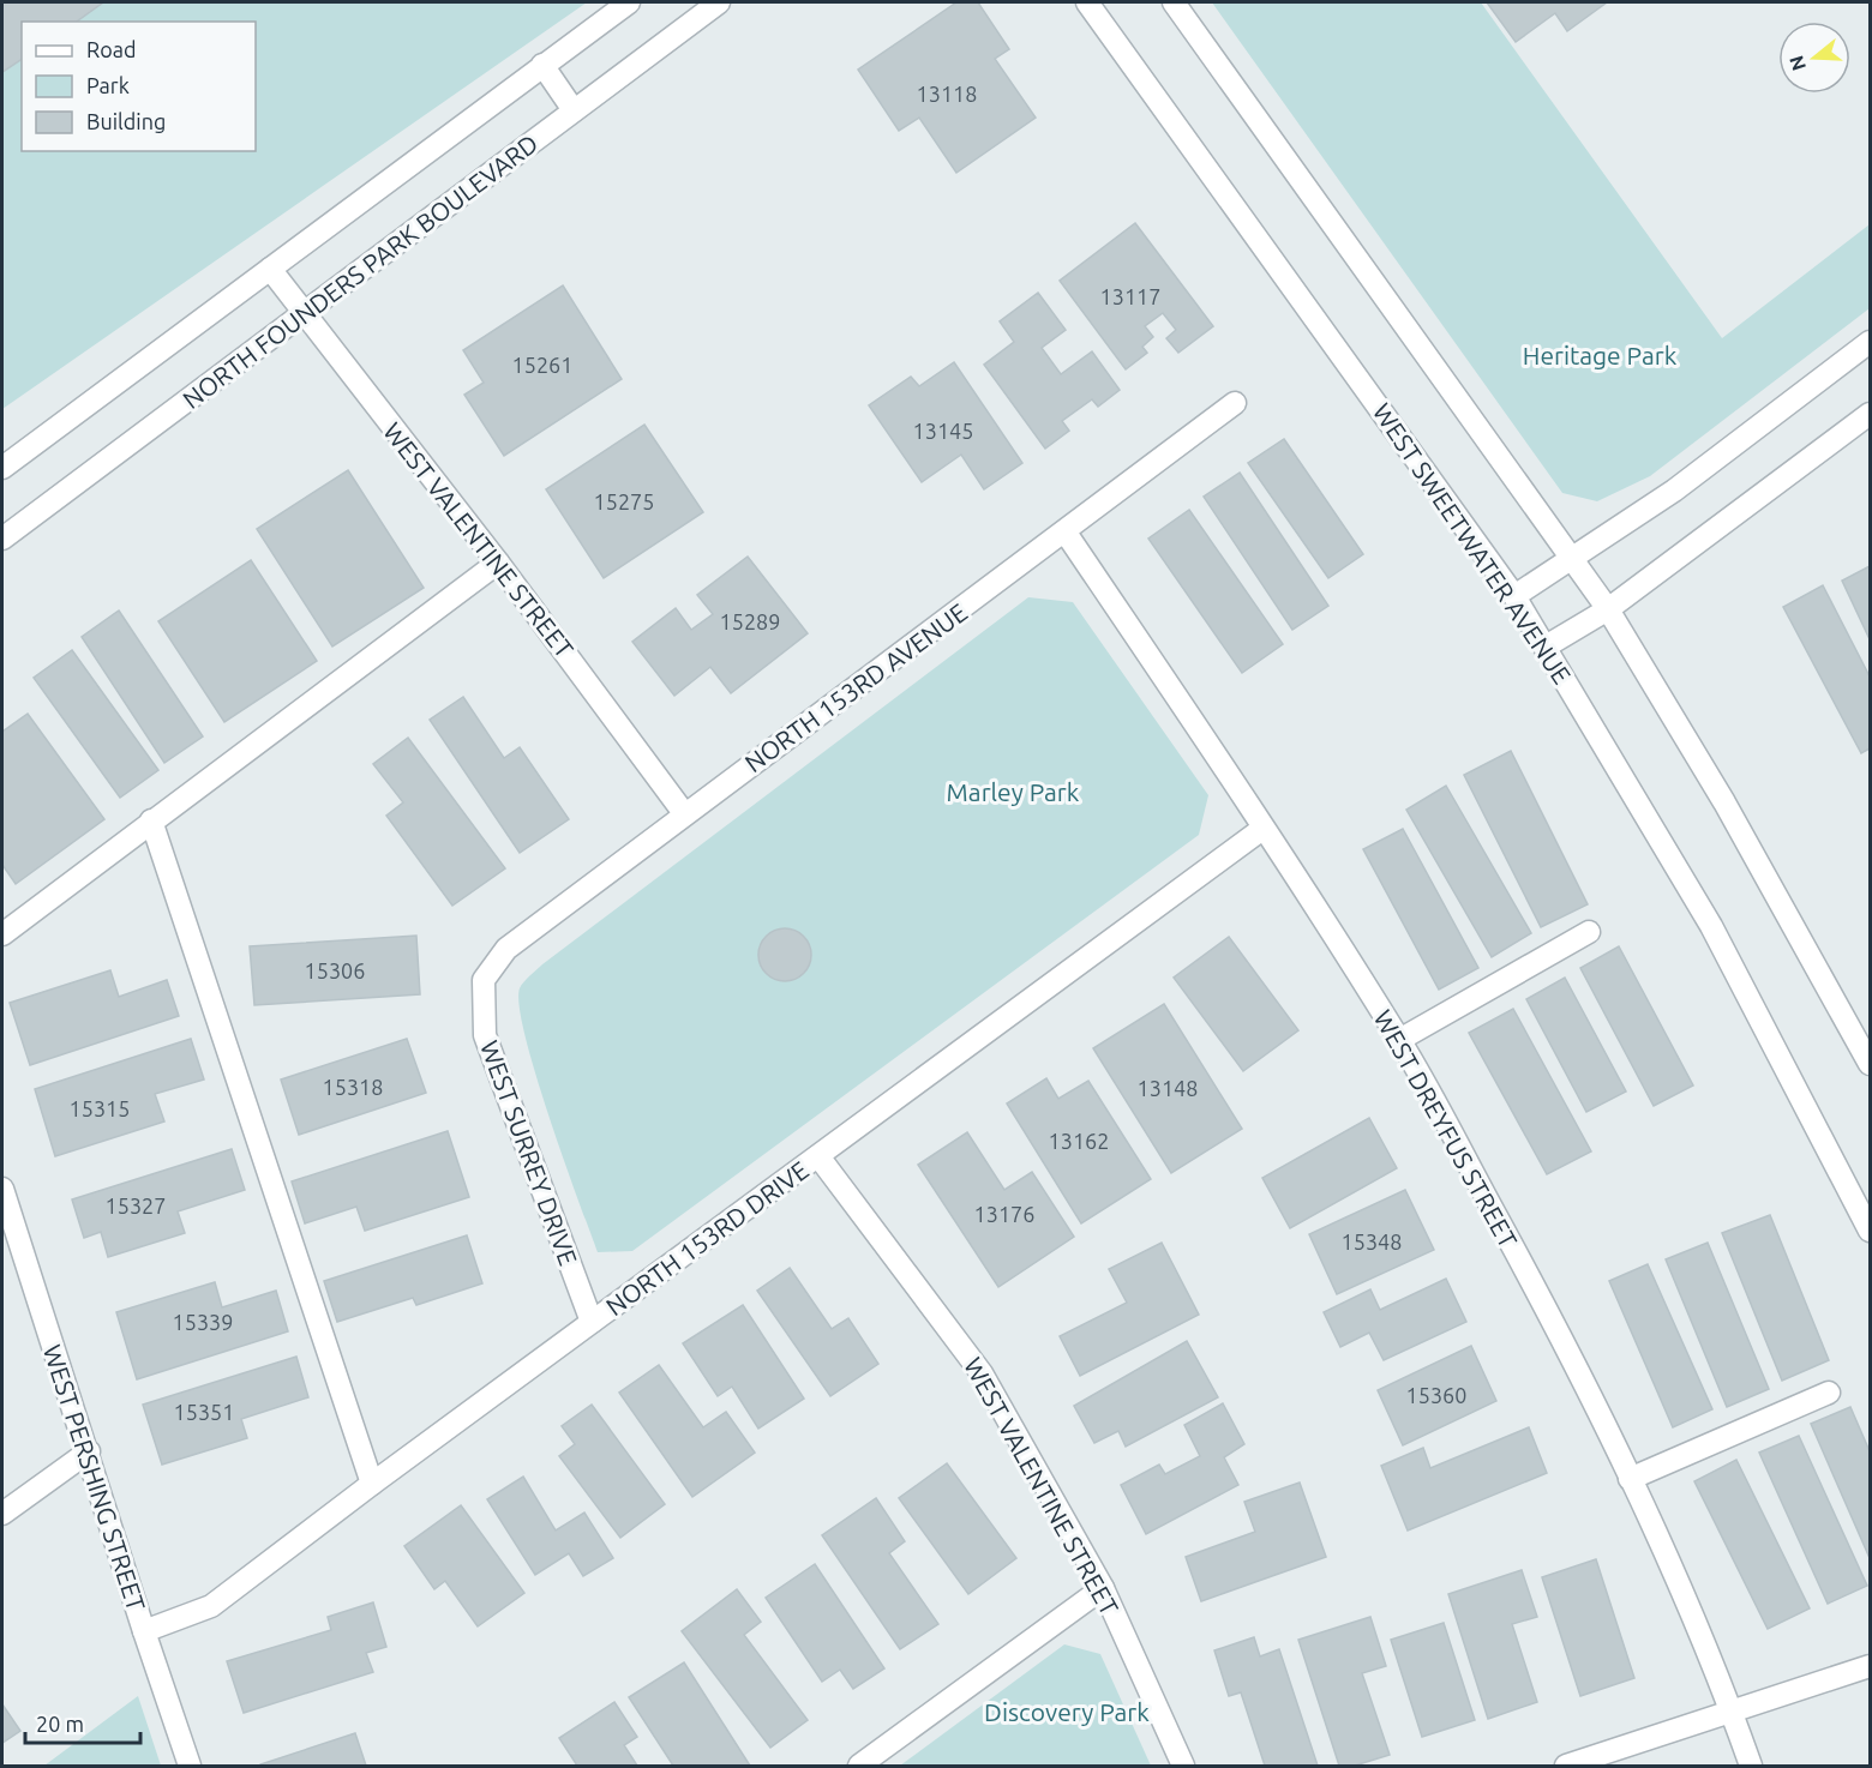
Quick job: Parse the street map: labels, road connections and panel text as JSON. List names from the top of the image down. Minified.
{"streets":{"street":["NORTH FOUNDERS PARK BOULEVARD","WEST VALENTINE STREET","WEST SWEETWATER AVENUE","NORTH 153RD AVENUE","WEST DREYFUS STREET","WEST SURREY DRIVE","NORTH 153RD DRIVE","WEST PERSHING STREET"]},"crossings":[["NORTH FOUNDERS PARK BOULEVARD","WEST VALENTINE STREET"],["WEST VALENTINE STREET","NORTH 153RD AVENUE"],["WEST VALENTINE STREET","NORTH 153RD DRIVE"],["NORTH 153RD AVENUE","WEST DREYFUS STREET"],["NORTH 153RD AVENUE","WEST SURREY DRIVE"],["WEST DREYFUS STREET","NORTH 153RD DRIVE"],["WEST SURREY DRIVE","NORTH 153RD DRIVE"],["NORTH 153RD DRIVE","WEST PERSHING STREET"]],"parks":["Heritage Park","Marley Park","Discovery Park"],"house_numbers":["13118","13117","15261","13145","15275","15289","15306","15318","13148","15315","13162","15327","13176","15348","15339","15360","15351"],"legend":["Road","Park","Building"],"scale_bar":"20 m","north":"left"}
